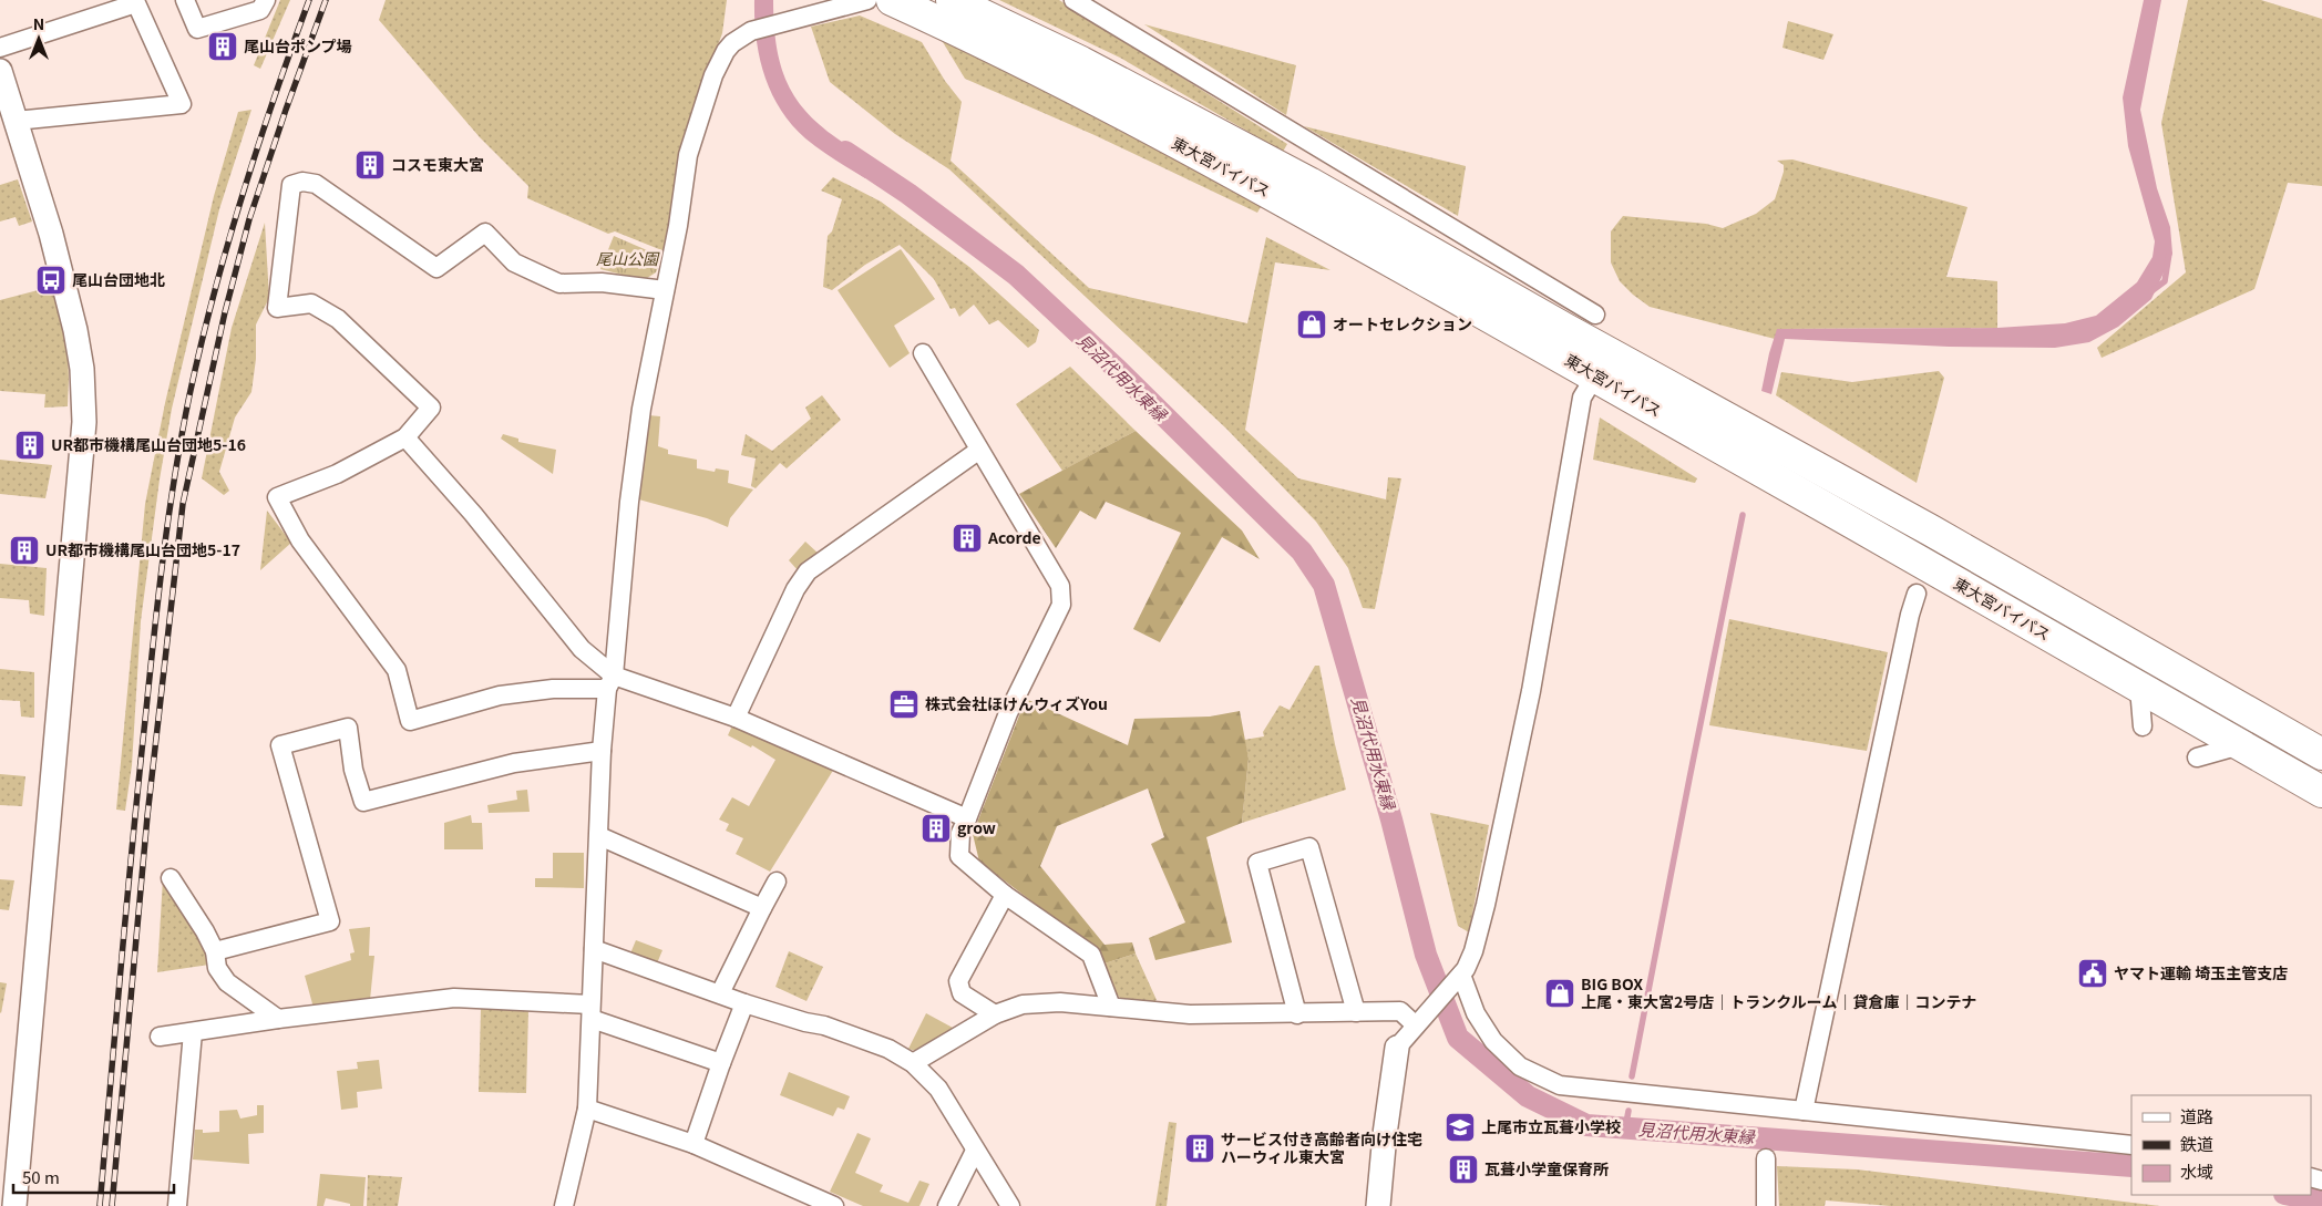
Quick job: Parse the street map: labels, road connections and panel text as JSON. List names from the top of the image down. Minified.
{"streets":{"highway":["東大宮バイパス"]},"water":["見沼代用水東縁"],"parks":["尾山公園"],"places":{"building":["尾山台ポンプ場","コスモ東大宮","UR都市機構尾山台団地5-16","Acorde","UR都市機構尾山台団地5-17","grow","サービス付き高齢者向け住宅 ハーウィル東大宮","瓦葺小学童保育所"],"bus stop":["尾山台団地北"],"shop":["オートセレクション","BIG BOX 上尾・東大宮2号店｜トランクルーム｜貸倉庫｜コンテナ"],"office":["株式会社ほけんウィズYou"],"public building":["ヤマト運輸 埼玉主管支店"],"school or university":["上尾市立瓦葺小学校"]},"legend":["道路","鉄道","水域"],"scale_bar":"50 m","north":"top"}
